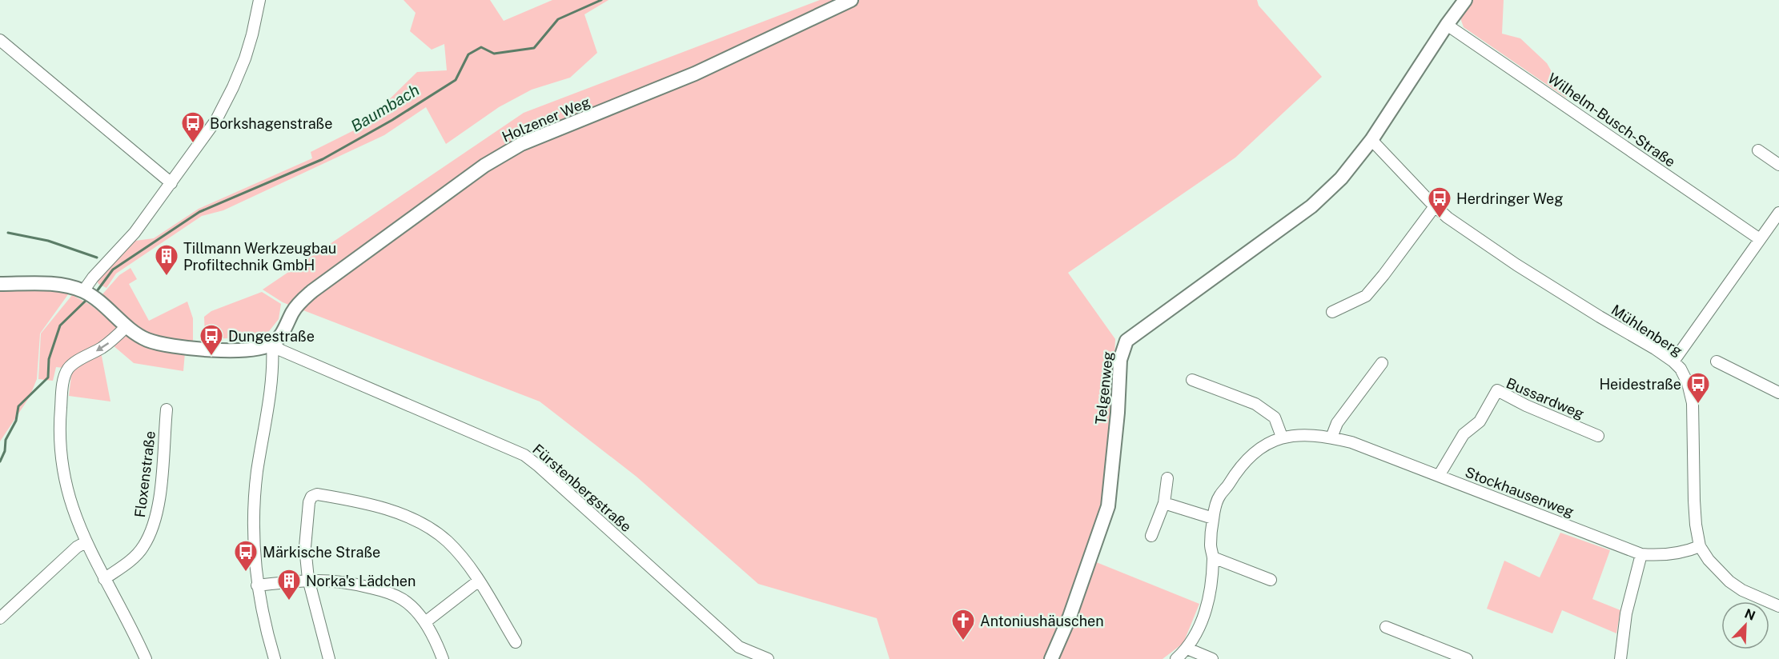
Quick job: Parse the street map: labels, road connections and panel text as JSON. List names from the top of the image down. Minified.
{"streets":{"main road":["Holzener Weg","Telgenweg"],"street":["Wilhelm-Busch-Straße","Mühlenberg","Bussardweg","Floxenstraße","Fürstenbergstraße","Stockhausenweg"]},"crossings":[["Holzener Weg","Fürstenbergstraße"],["Mühlenberg","Telgenweg"],["Mühlenberg","Stockhausenweg"],["Bussardweg","Stockhausenweg"]],"water":["Baumbach"],"places":{"bus stop":["Borkshagenstraße","Herdringer Weg","Dungestraße","Heidestraße","Märkische Straße"],"building":["Tillmann Werkzeugbau Profiltechnik GmbH","Norka's Lädchen"],"church":["Antoniushäuschen"]},"north":"top right"}
